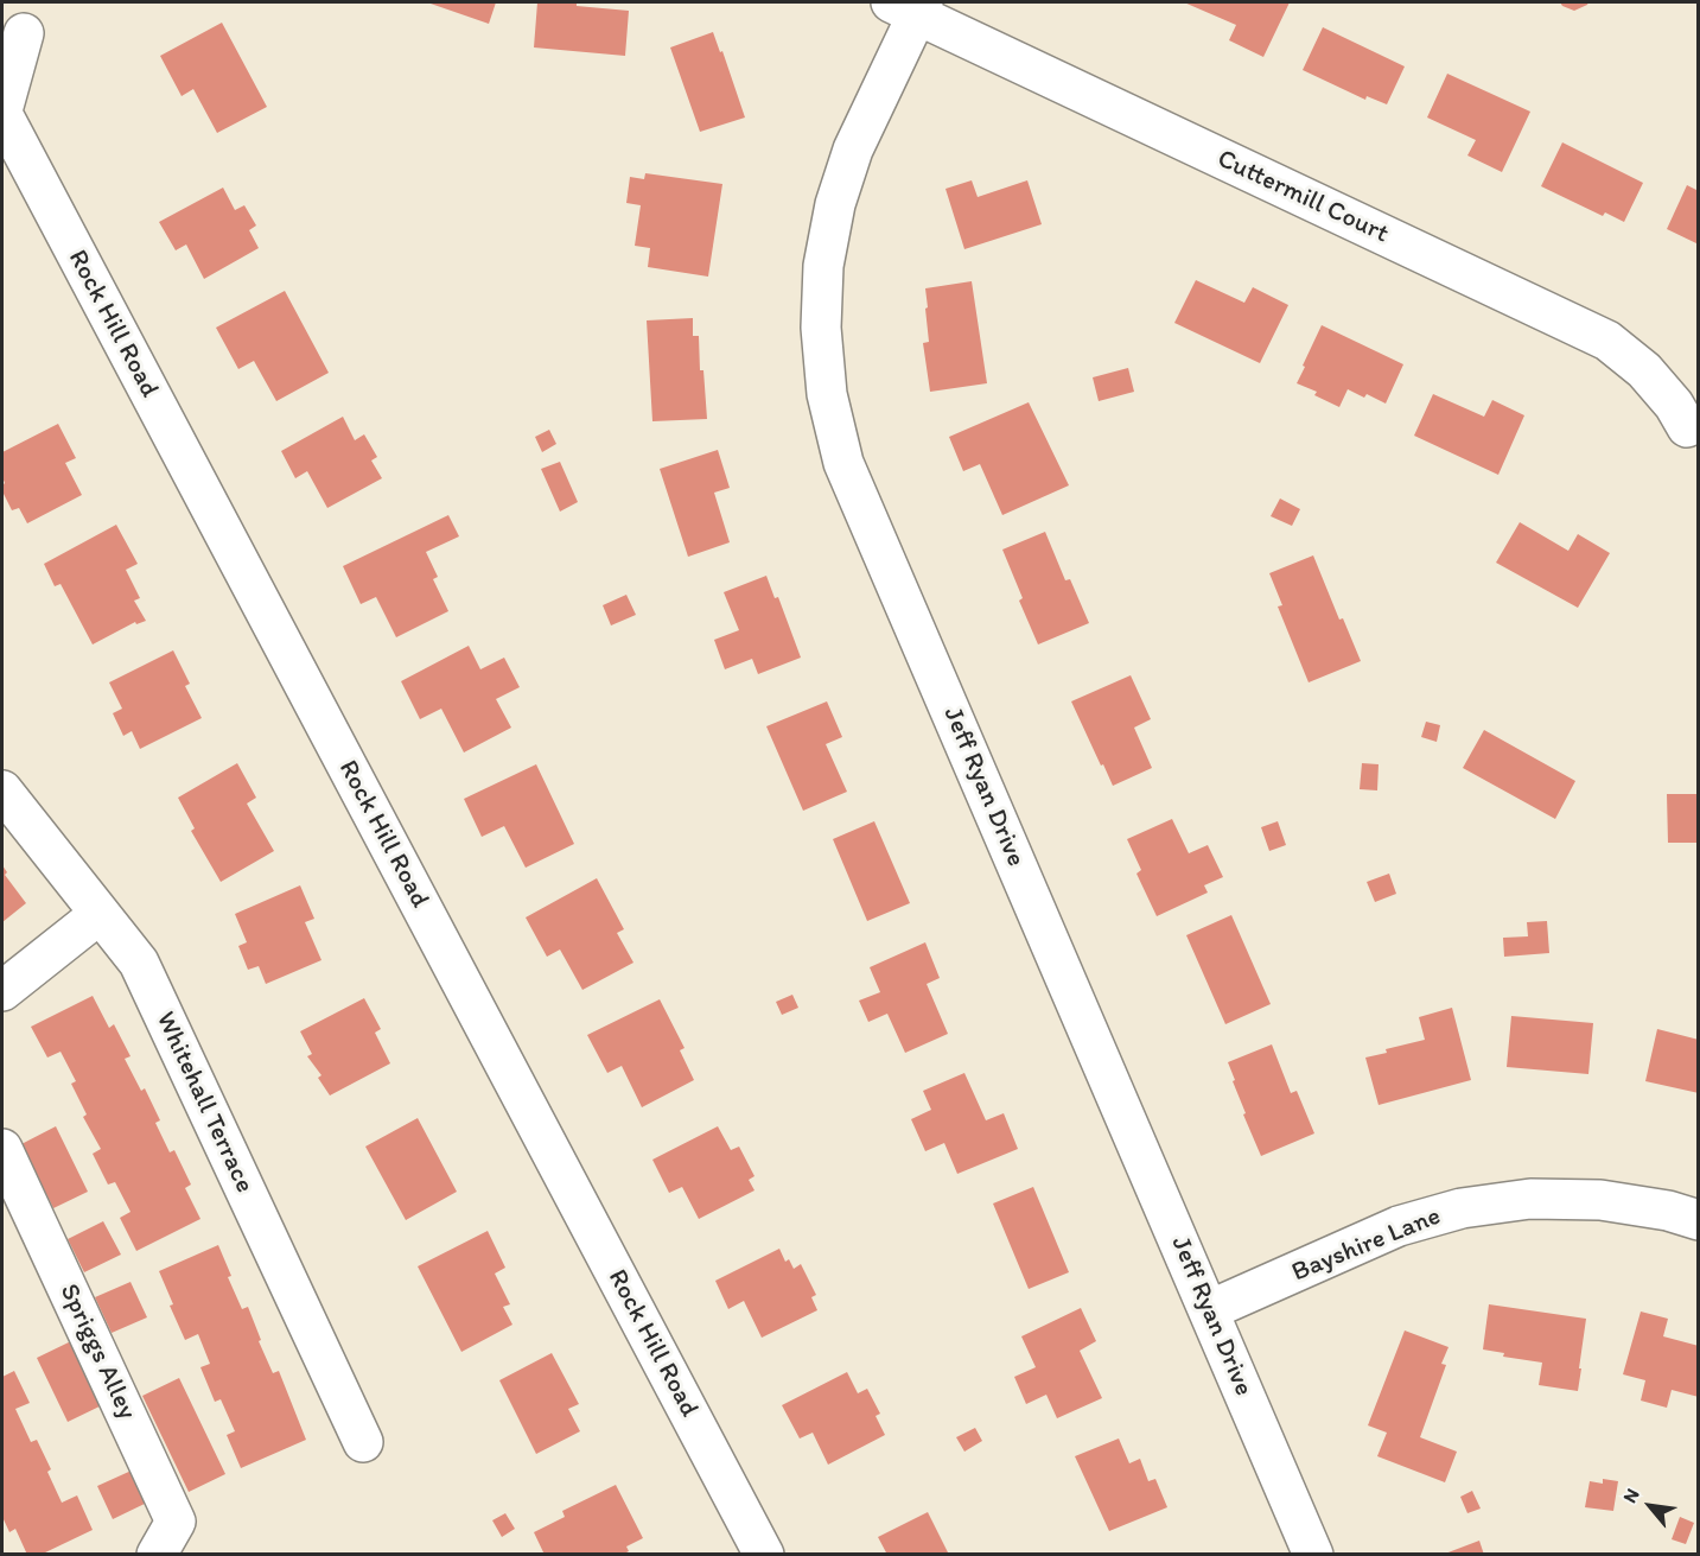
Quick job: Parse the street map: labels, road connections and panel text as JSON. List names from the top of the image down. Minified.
{"streets":{"street":["Cuttermill Court","Rock Hill Road","Jeff Ryan Drive","Whitehall Terrace","Bayshire Lane","Spriggs Alley"]},"crossings":[["Cuttermill Court","Jeff Ryan Drive"],["Jeff Ryan Drive","Bayshire Lane"]],"north":"top left"}
